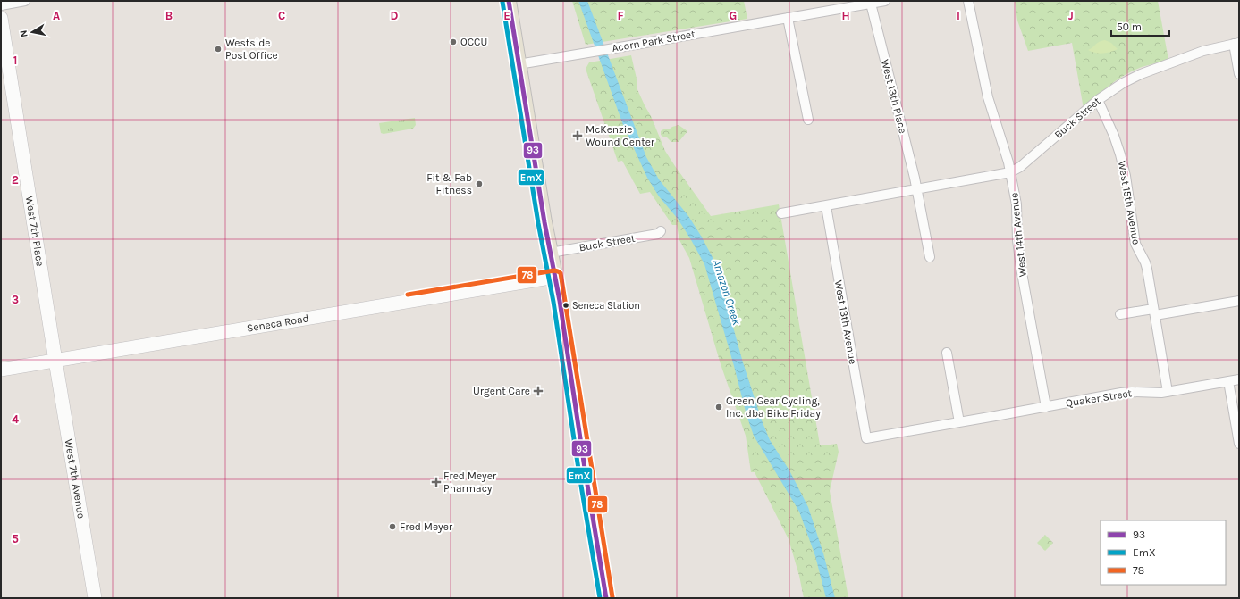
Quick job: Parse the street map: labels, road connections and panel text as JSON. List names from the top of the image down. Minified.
{"streets":{"street":["Acorn Park Street","West 13th Place","Buck Street","West 15th Avenue","West 7th Place","West 14th Avenue","West 13th Avenue","Seneca Road","Quaker Street","West 7th Avenue"]},"crossings":[["Acorn Park Street","West 13th Place"],["West 13th Place","Buck Street"],["Buck Street","West 15th Avenue"],["Buck Street","West 14th Avenue"],["Buck Street","West 13th Avenue"],["West 15th Avenue","Quaker Street"],["West 7th Place","Seneca Road"],["West 7th Place","West 7th Avenue"],["West 14th Avenue","Quaker Street"],["West 13th Avenue","Quaker Street"],["Seneca Road","West 7th Avenue"]],"water":["Amazon Creek"],"places":{"other":["OCCU","Westside Post Office","Fit & Fab Fitness","Seneca Station","Green Gear Cycling, Inc. dba Bike Friday","Fred Meyer"],"health":["McKenzie Wound Center","Urgent Care","Fred Meyer Pharmacy"]},"lines":["transit line 93","transit line EmX","transit line 78"],"legend":["93","EmX","78"],"scale_bar":"50 m","north":"left","grid":{"columns":["A","B","C","D","E","F","G","H","I","J"],"rows":["1","2","3","4","5"]}}
